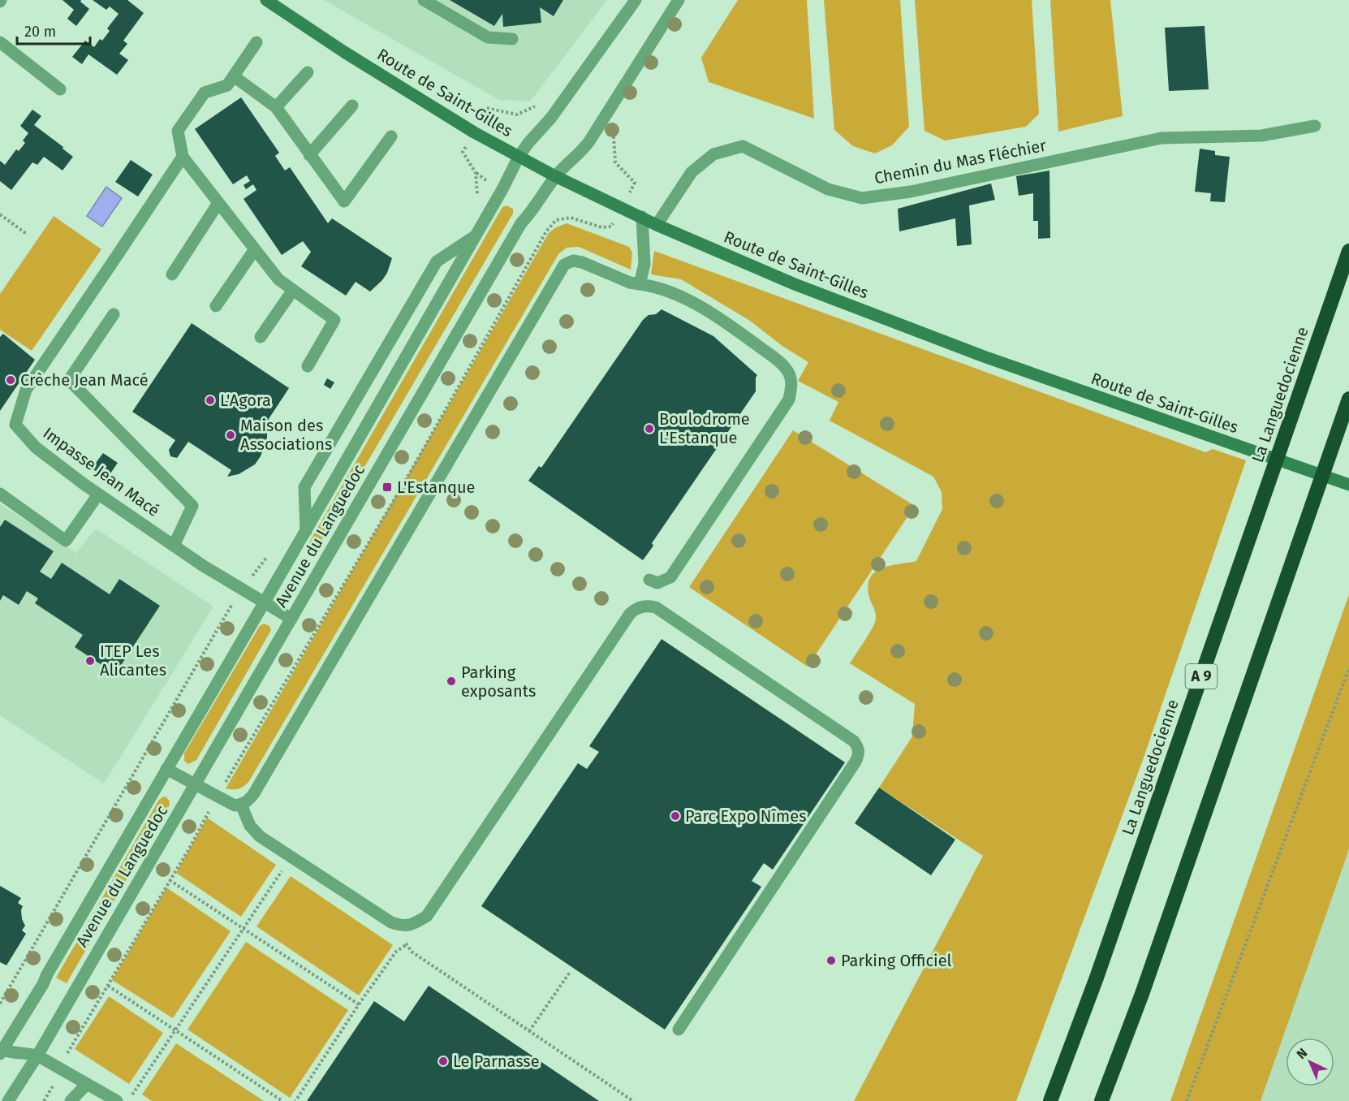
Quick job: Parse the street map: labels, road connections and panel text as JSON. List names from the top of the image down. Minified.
{"streets":{"highway":["La Languedocienne","A 9"],"main road":["Route de Saint-Gilles"],"street":["Chemin du Mas Fléchier","Impasse Jean Macé","Avenue du Languedoc"]},"crossings":[["Route de Saint-Gilles","Chemin du Mas Fléchier"],["Route de Saint-Gilles","Avenue du Languedoc"],["Impasse Jean Macé","Avenue du Languedoc"]],"places":{"other":["Crèche Jean Macé","L'Agora","Boulodrome L'Estanque","Maison des Associations","ITEP Les Alicantes","Parking exposants","Parc Expo Nîmes","Parking Officiel","Le Parnasse"],"transit":["L'Estanque"]},"scale_bar":"20 m","north":"top left"}
